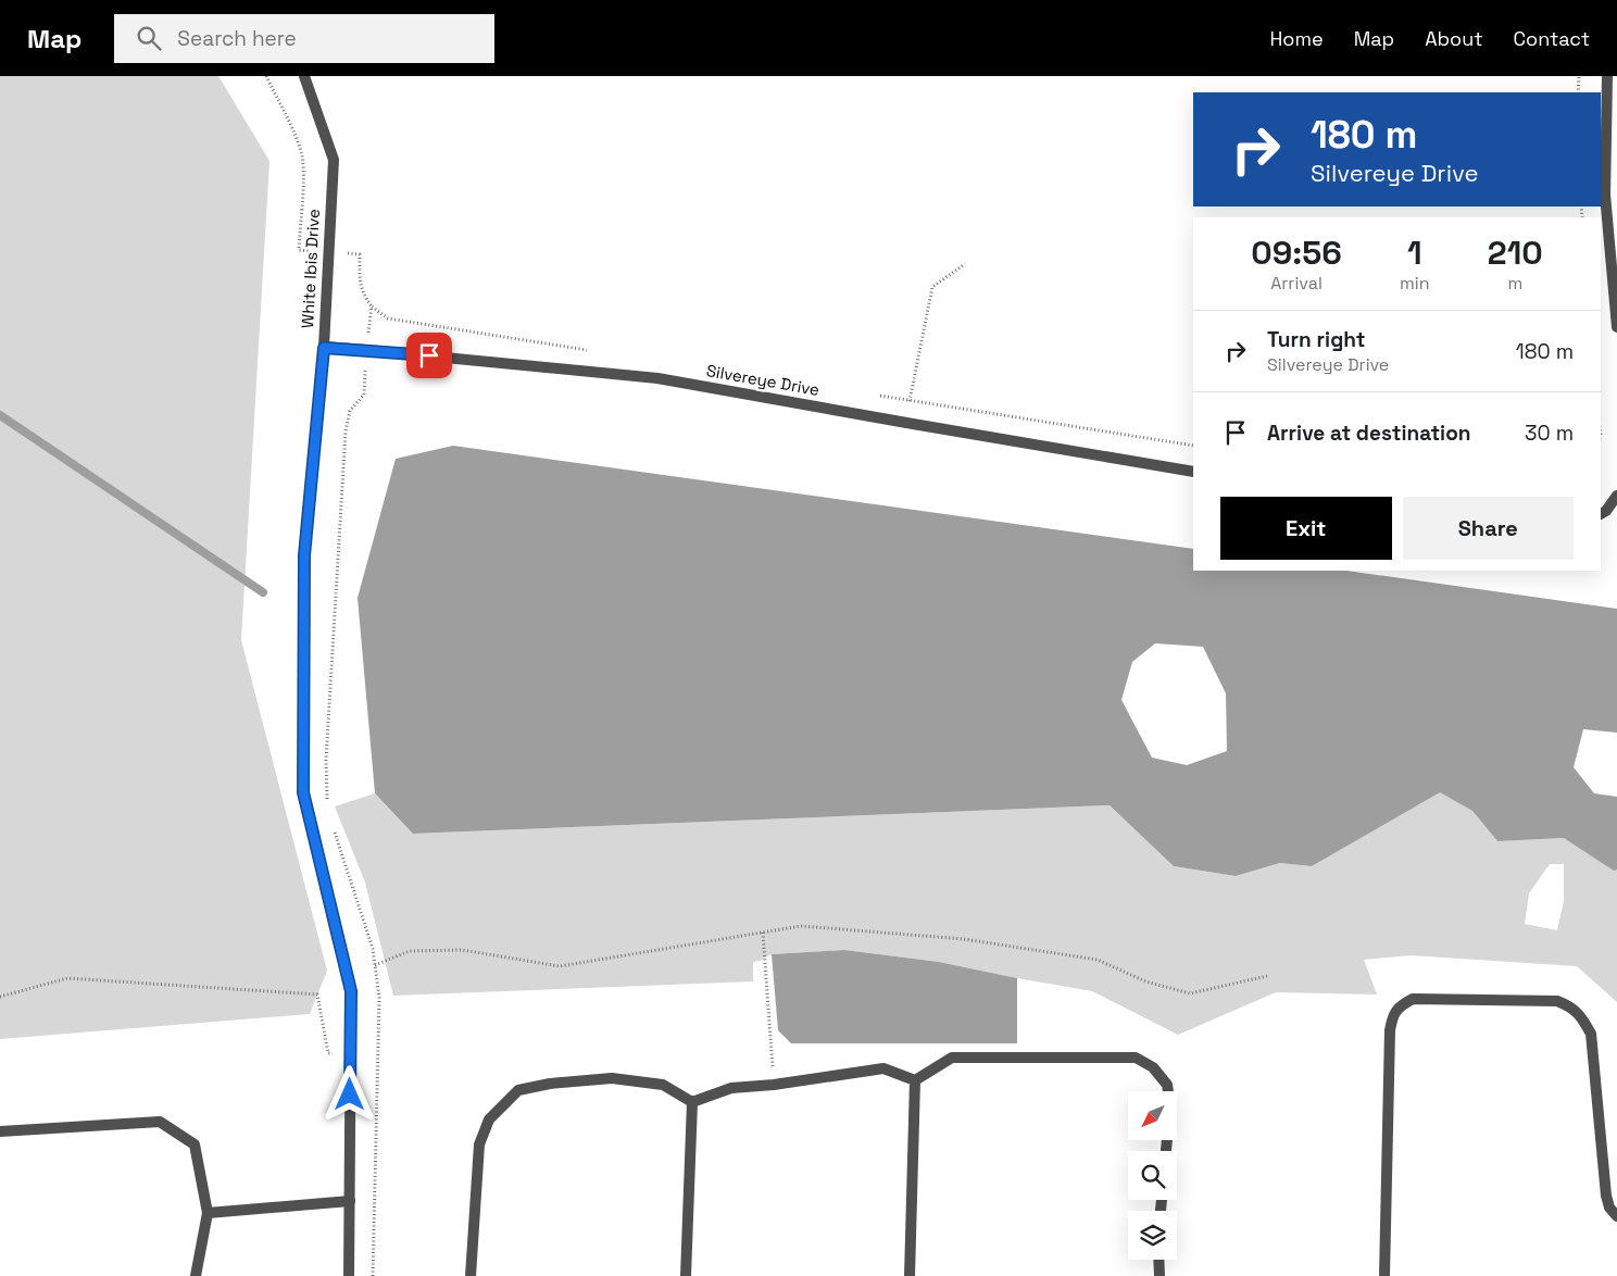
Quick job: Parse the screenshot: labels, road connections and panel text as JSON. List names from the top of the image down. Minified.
{"streets":{"street":["White Ibis Drive","Silvereye Drive"]},"crossings":[["White Ibis Drive","Silvereye Drive"]],"north":"bottom left","page":{"header":"Map","search":"Search here","nav":["Home","Map","About","Contact"],"turn":["180 m","Silvereye Drive"],"eta":["09:56","Arrival","1","min","210","m"],"list":[{"name":"Turn right","note":"Silvereye Drive","value":"180 m"},{"name":"Arrive at destination","value":"30 m"}],"buttons":["Exit","Share"]}}
